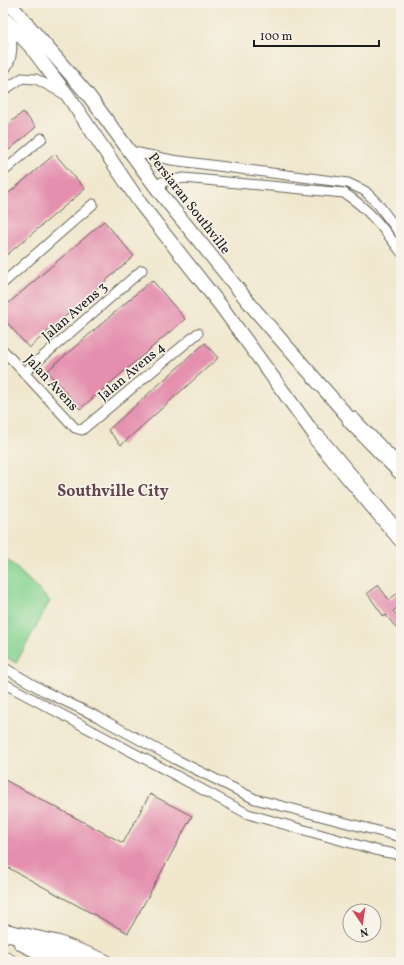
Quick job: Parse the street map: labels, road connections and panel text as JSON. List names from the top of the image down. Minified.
{"streets":{"main road":["Persiaran Southville"],"street":["Jalan Avens 3","Jalan Avens 4","Jalan Avens"]},"crossings":[["Jalan Avens 3","Jalan Avens"],["Jalan Avens 4","Jalan Avens"]],"districts":["Southville City"],"scale_bar":"100 m","north":"bottom"}
